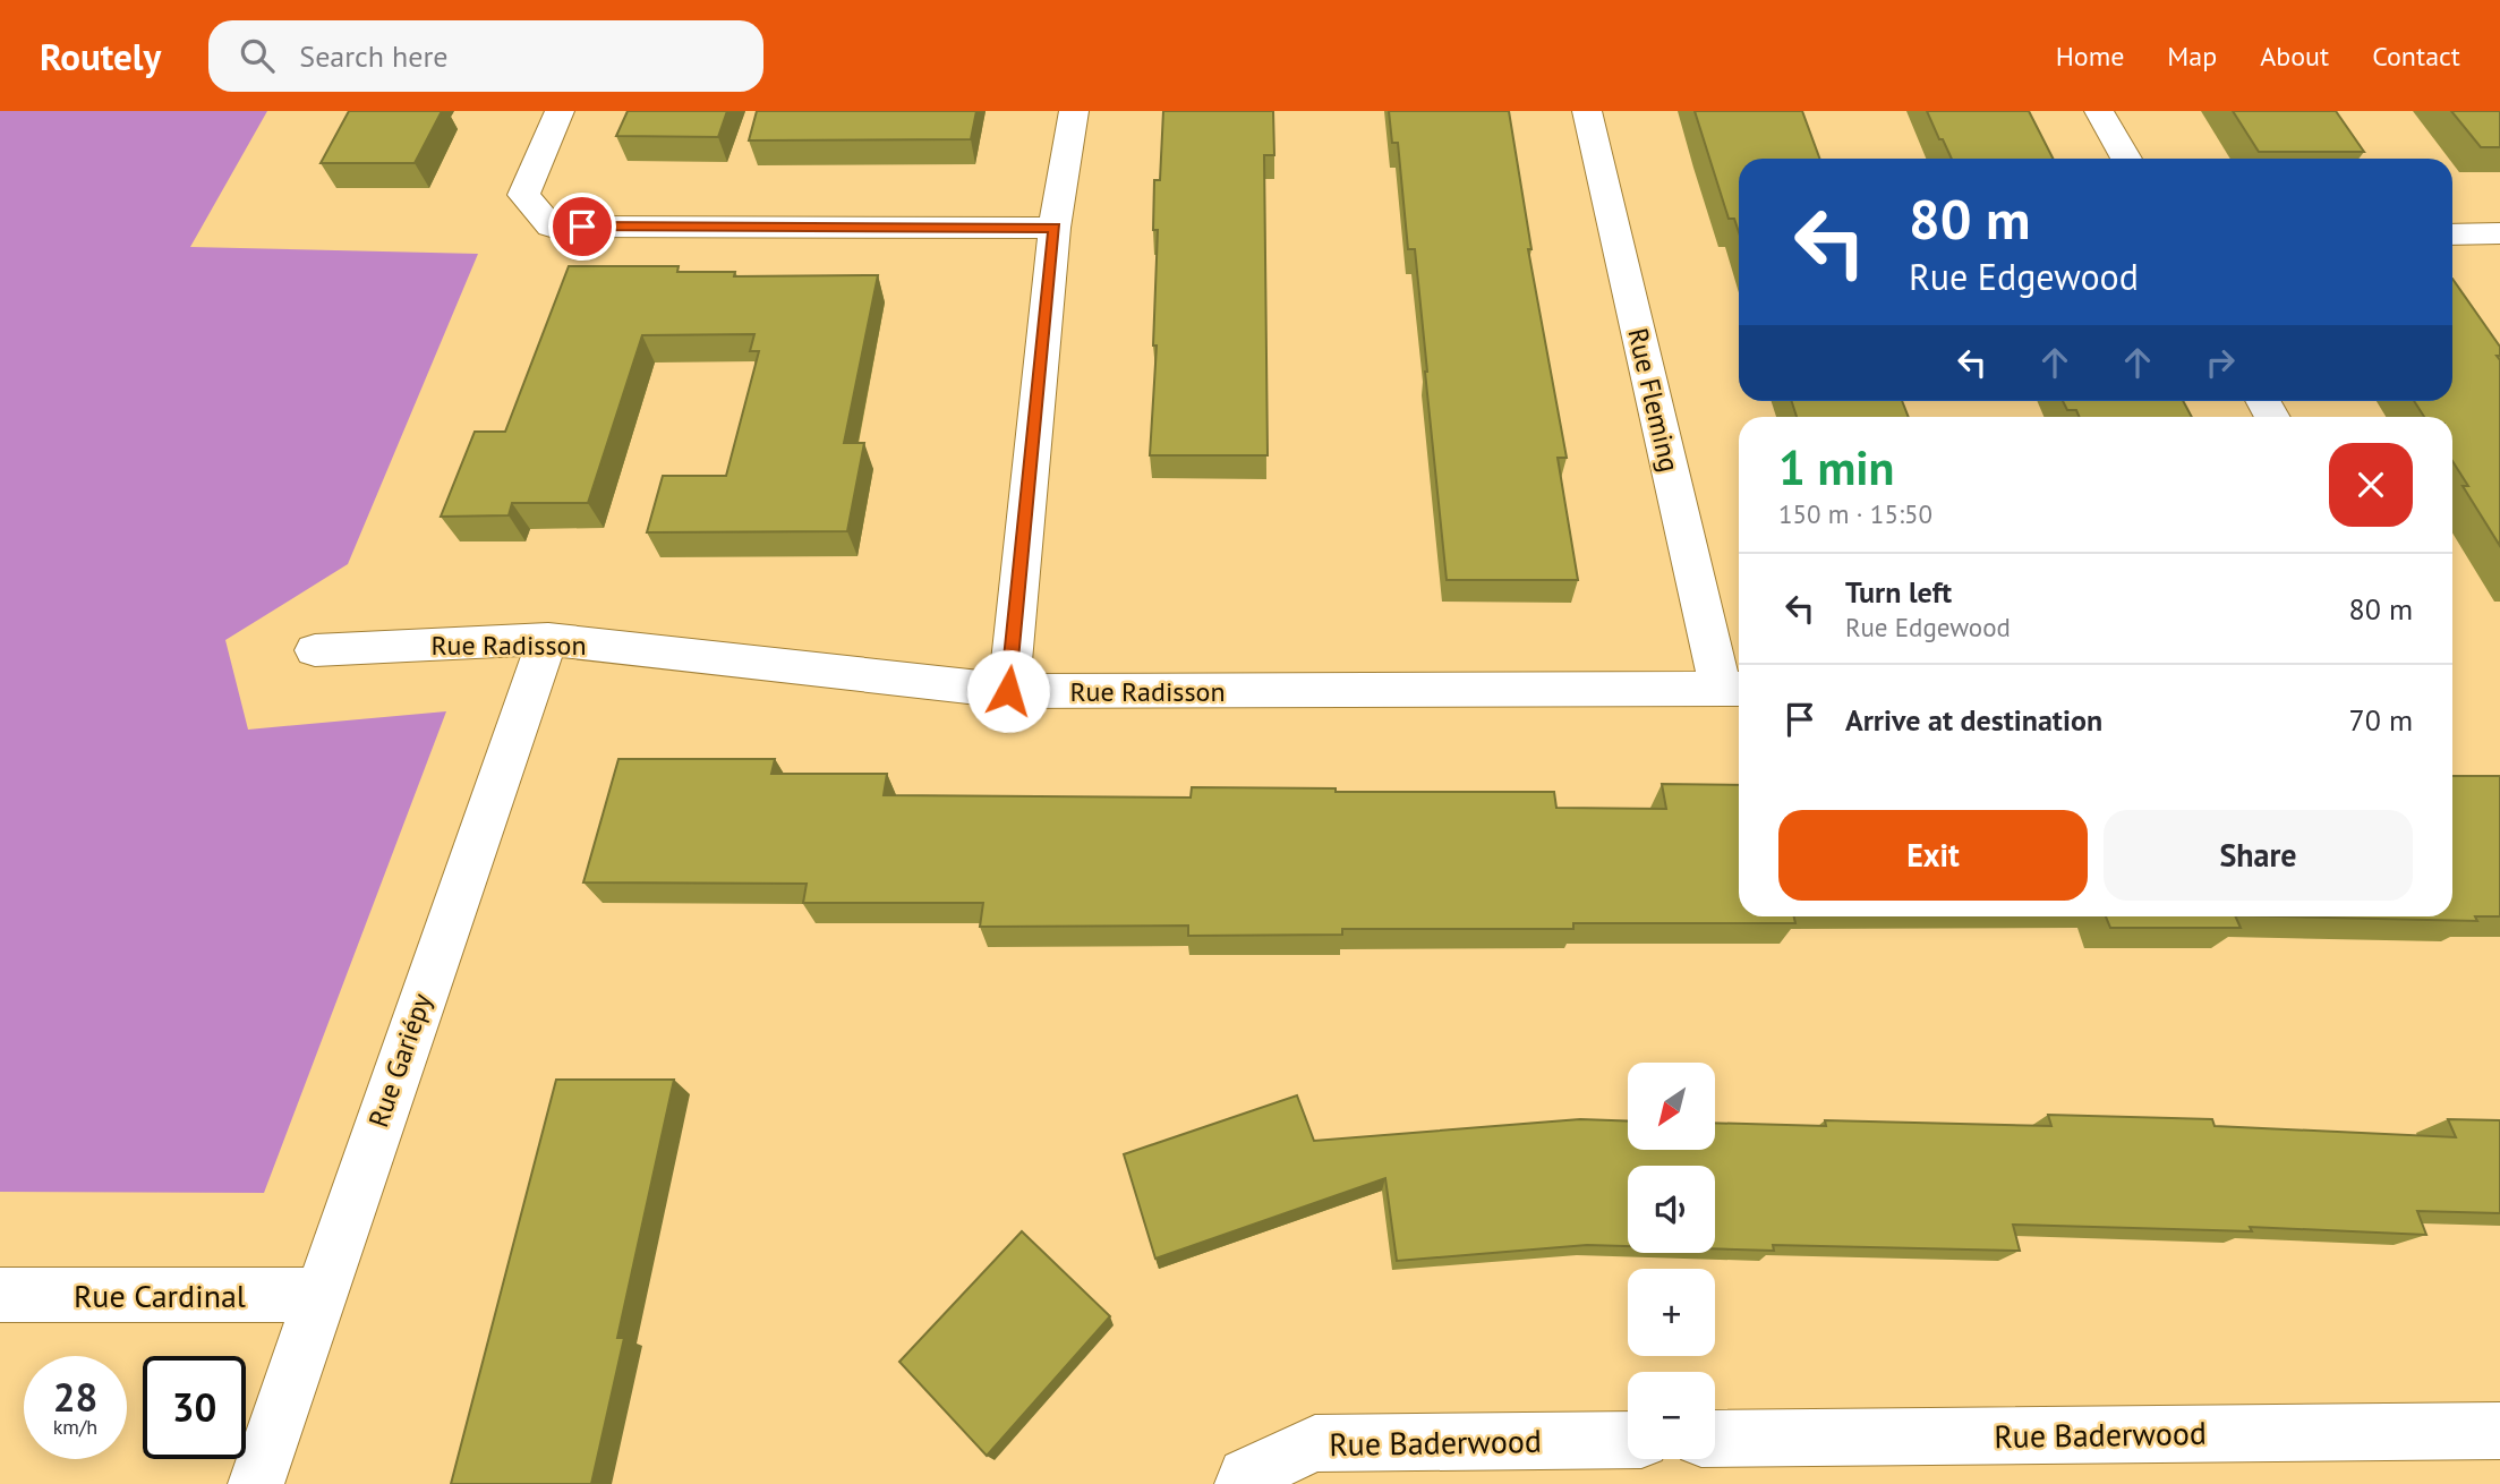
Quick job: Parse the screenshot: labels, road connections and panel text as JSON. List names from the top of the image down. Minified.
{"streets":{"street":["Rue Fleming","Rue Radisson","Rue Gariépy","Rue Cardinal","Rue Baderwood"]},"crossings":[["Rue Fleming","Rue Radisson"],["Rue Radisson","Rue Gariépy"],["Rue Gariépy","Rue Cardinal"]],"north":"bottom left","page":{"header":"Routely","search":"Search here","nav":["Home","Map","About","Contact"],"turn":["80 m","Rue Edgewood"],"heading":["1 min","150 m · 15:50"],"list":[{"name":"Turn left","note":"Rue Edgewood","value":"80 m"},{"name":"Arrive at destination","value":"70 m"}],"buttons":["Exit","Share"],"map_buttons":["+","−"],"speed":"28 km/h","limit":"30"}}
